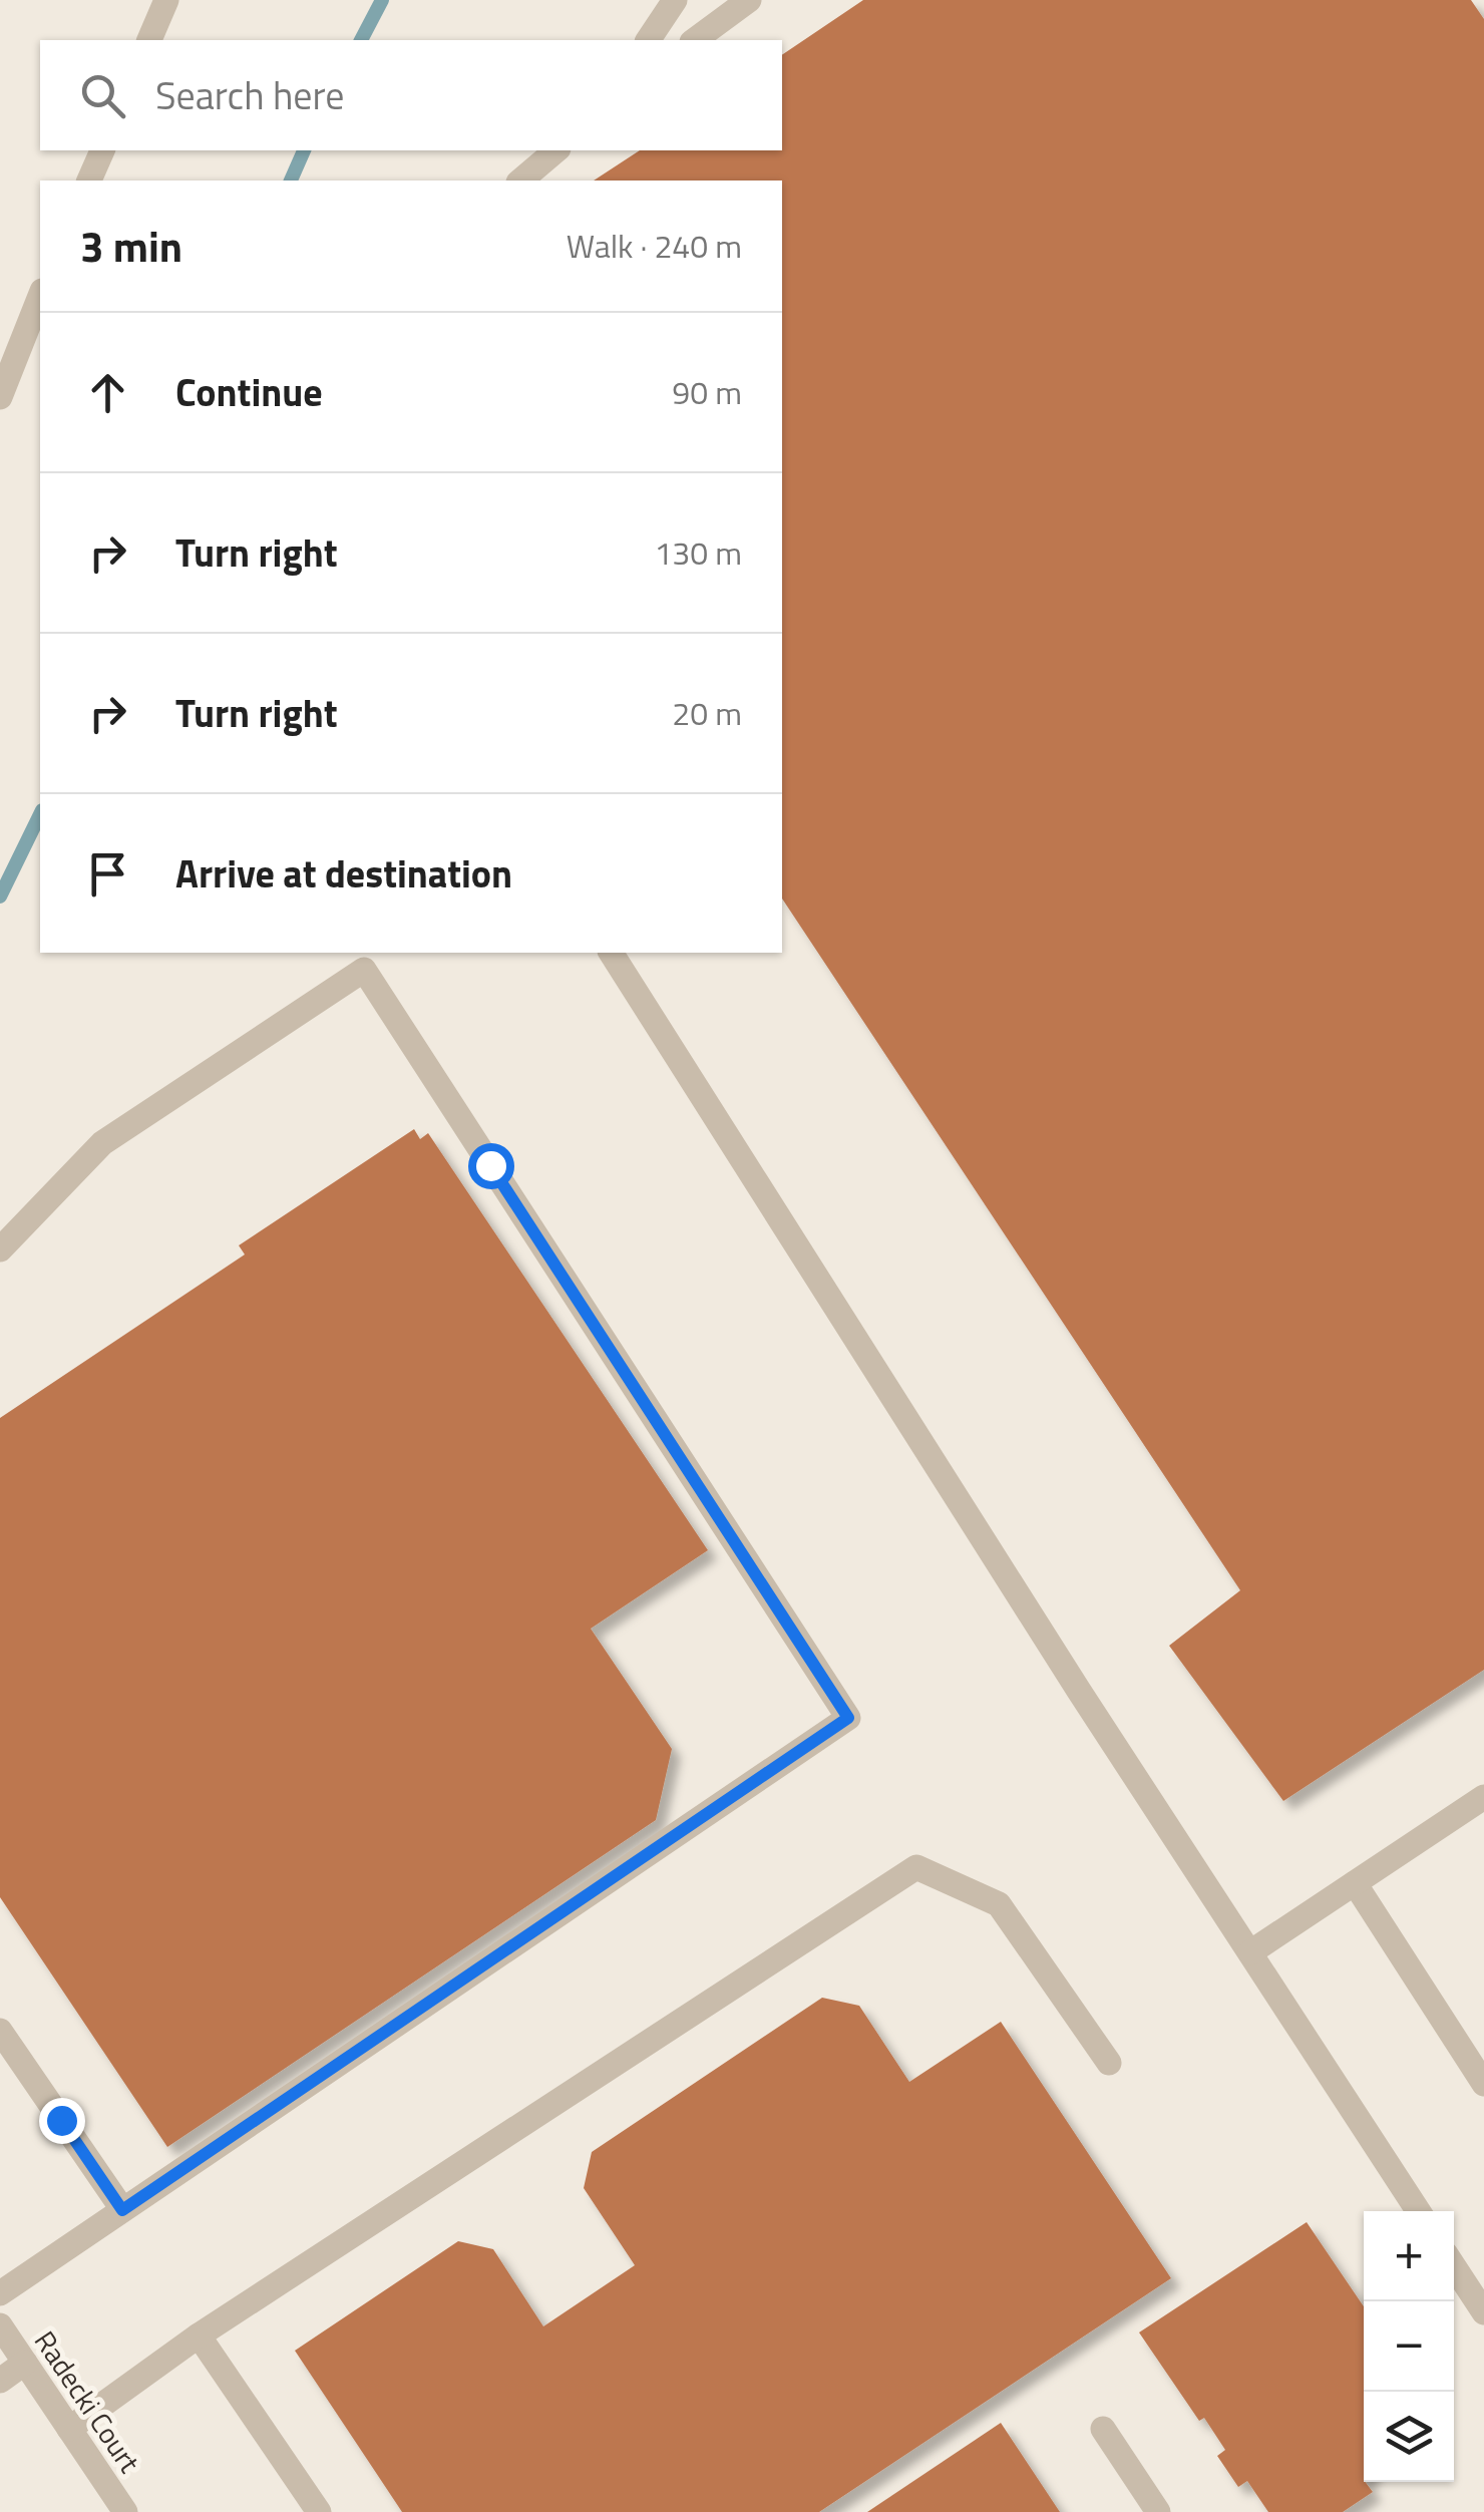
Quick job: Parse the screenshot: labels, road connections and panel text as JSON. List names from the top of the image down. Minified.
{"streets":{"street":["Radecki Court"]},"page":{"search":"Search here","heading":["3 min","Walk · 240 m"],"list":[["Continue","90 m"],["Turn right","130 m"],["Turn right","20 m"],"Arrive at destination"],"map_buttons":["+","−"]}}
